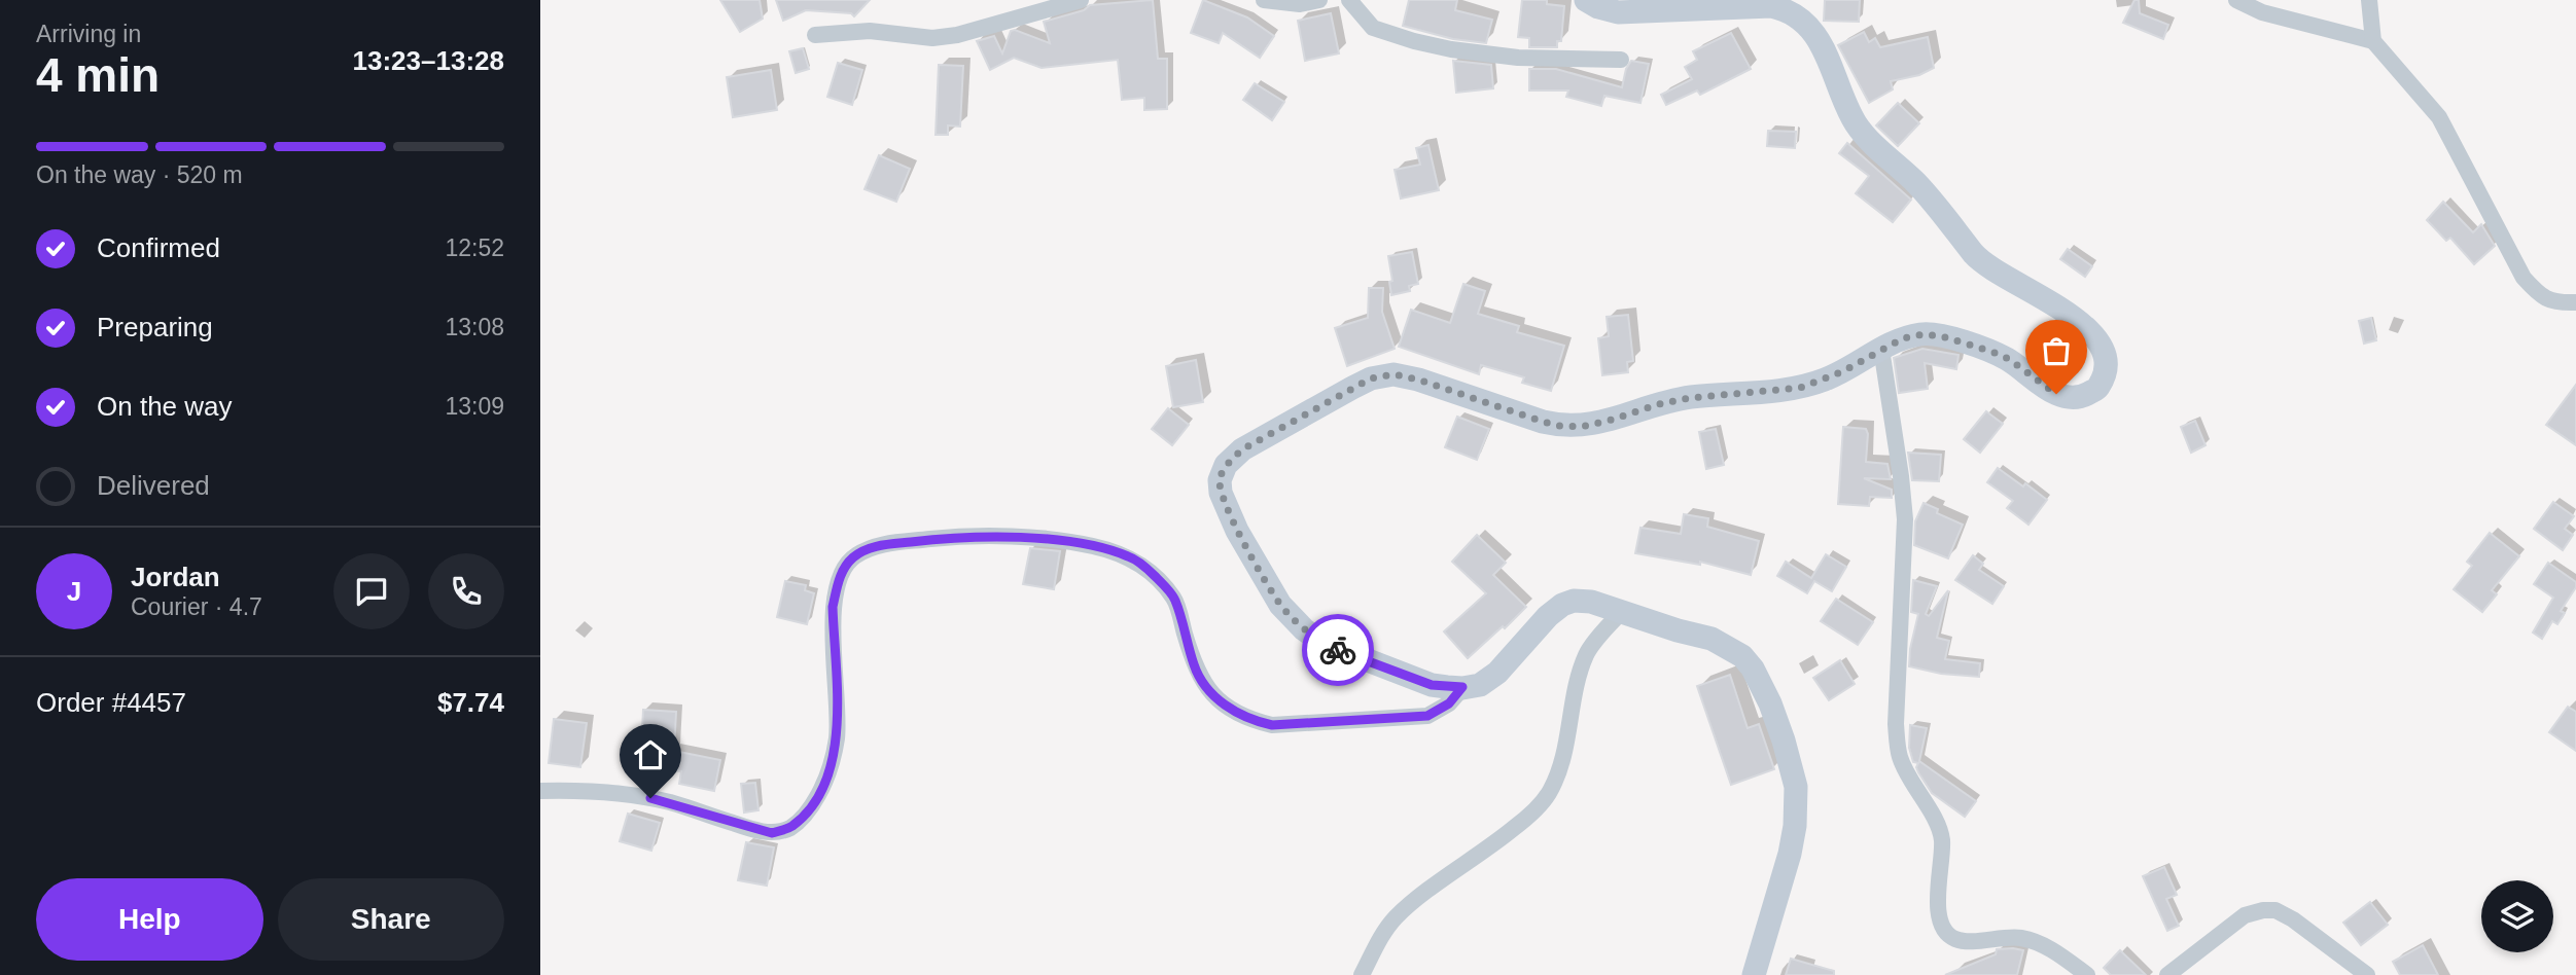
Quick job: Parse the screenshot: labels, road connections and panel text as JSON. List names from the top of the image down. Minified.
{"page":{"heading":["4 min","Arriving in","13:23–13:28"],"panel":["Jordan","Courier · 4.7","Order #4457","$7.74"],"bar":"On the way · 520 m","list":[["Confirmed","12:52"],["Preparing","13:08"],["On the way","13:09"],"Delivered"],"round":"J","buttons":["Help","Share"]}}
